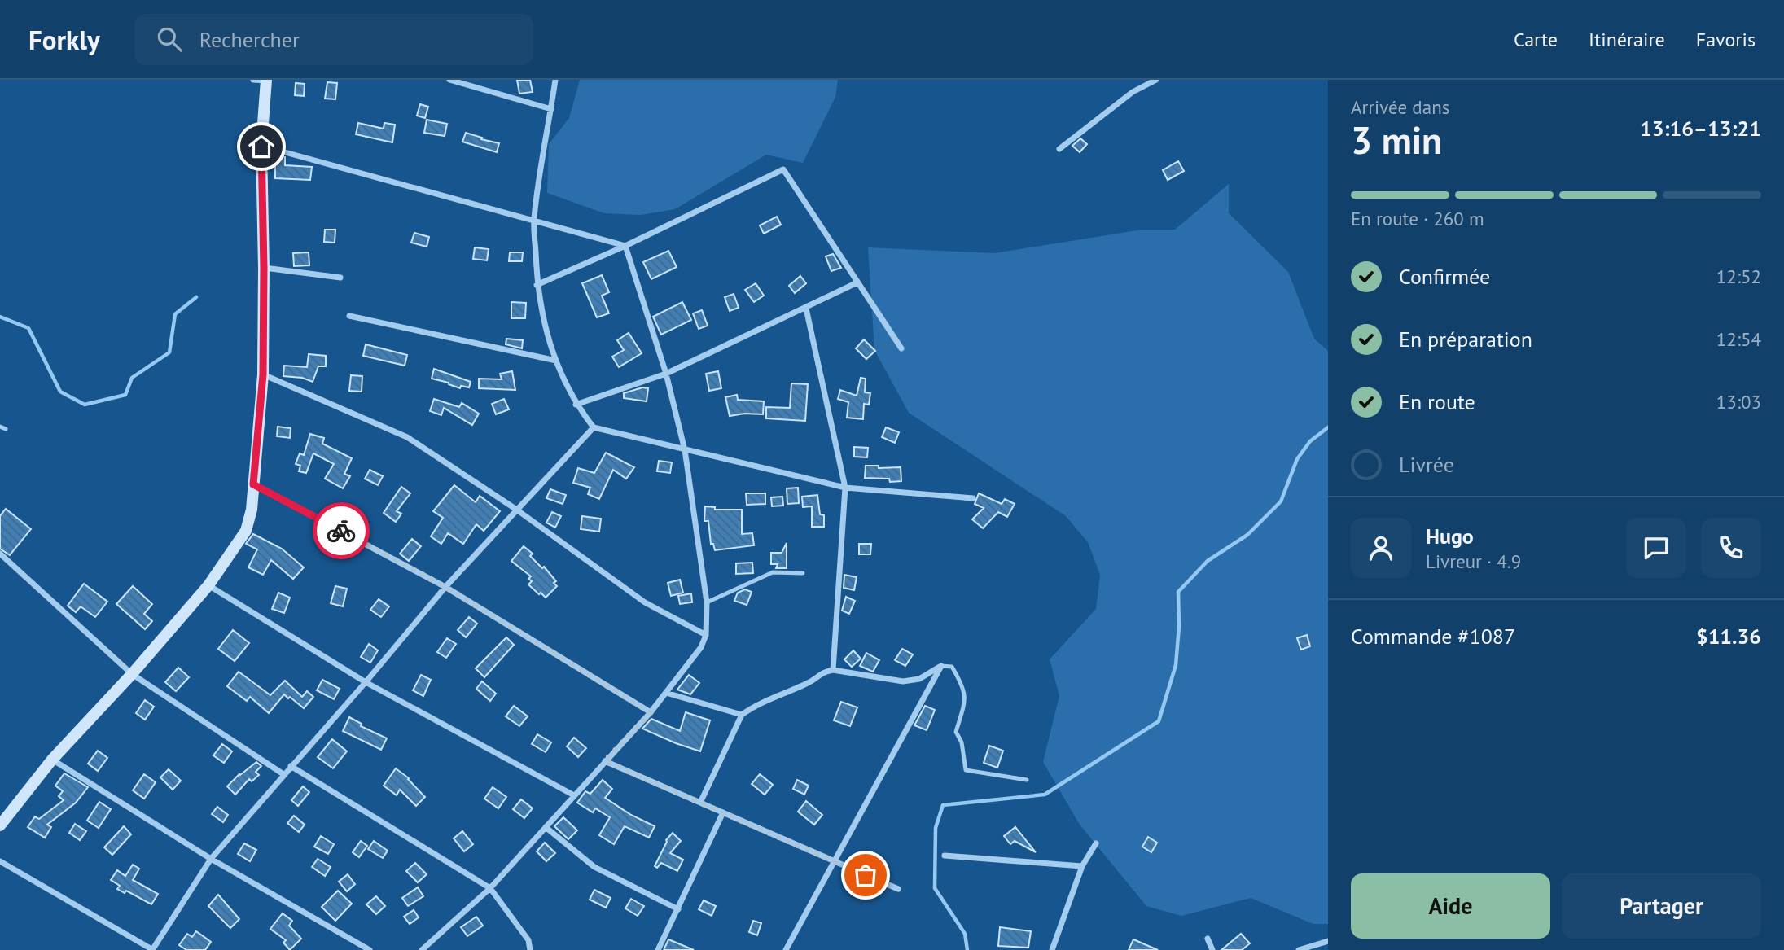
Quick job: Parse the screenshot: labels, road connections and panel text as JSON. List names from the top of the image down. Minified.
{"page":{"header":"Forkly","search":"Rechercher","nav":["Carte","Itinéraire","Favoris"],"heading":["3 min","Arrivée dans","13:16–13:21"],"panel":["Hugo","Livreur · 4.9","Commande #1087","$11.36"],"bar":"En route · 260 m","list":[["Confirmée","12:52"],["En préparation","12:54"],["En route","13:03"],"Livrée"],"buttons":["Aide","Partager"]}}
